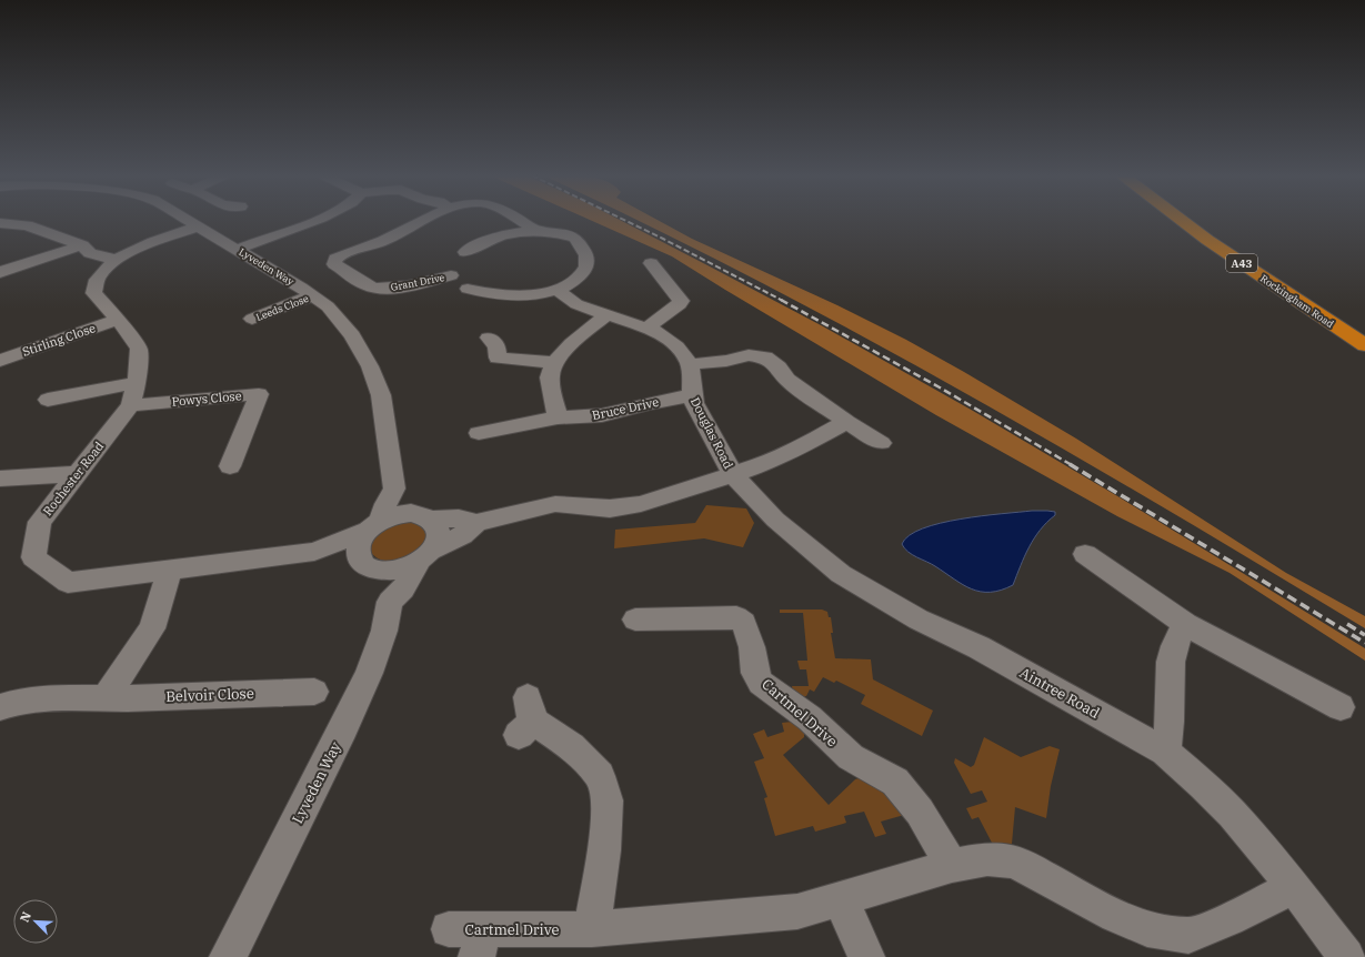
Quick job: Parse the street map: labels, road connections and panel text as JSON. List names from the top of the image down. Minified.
{"streets":{"highway":["A43","Rockingham Road"],"street":["Lyveden Way","Grant Drive","Leeds Close","Stirling Close","Powys Close","Bruce Drive","Douglas Road","Rochester Road","Aintree Road","Belvoir Close","Cartmel Drive"]},"crossings":[["Lyveden Way","Leeds Close"],["Lyveden Way","Rochester Road"],["Stirling Close","Rochester Road"],["Powys Close","Rochester Road"],["Bruce Drive","Douglas Road"],["Douglas Road","Rochester Road"],["Douglas Road","Aintree Road"],["Aintree Road","Cartmel Drive"]],"north":"top left"}
